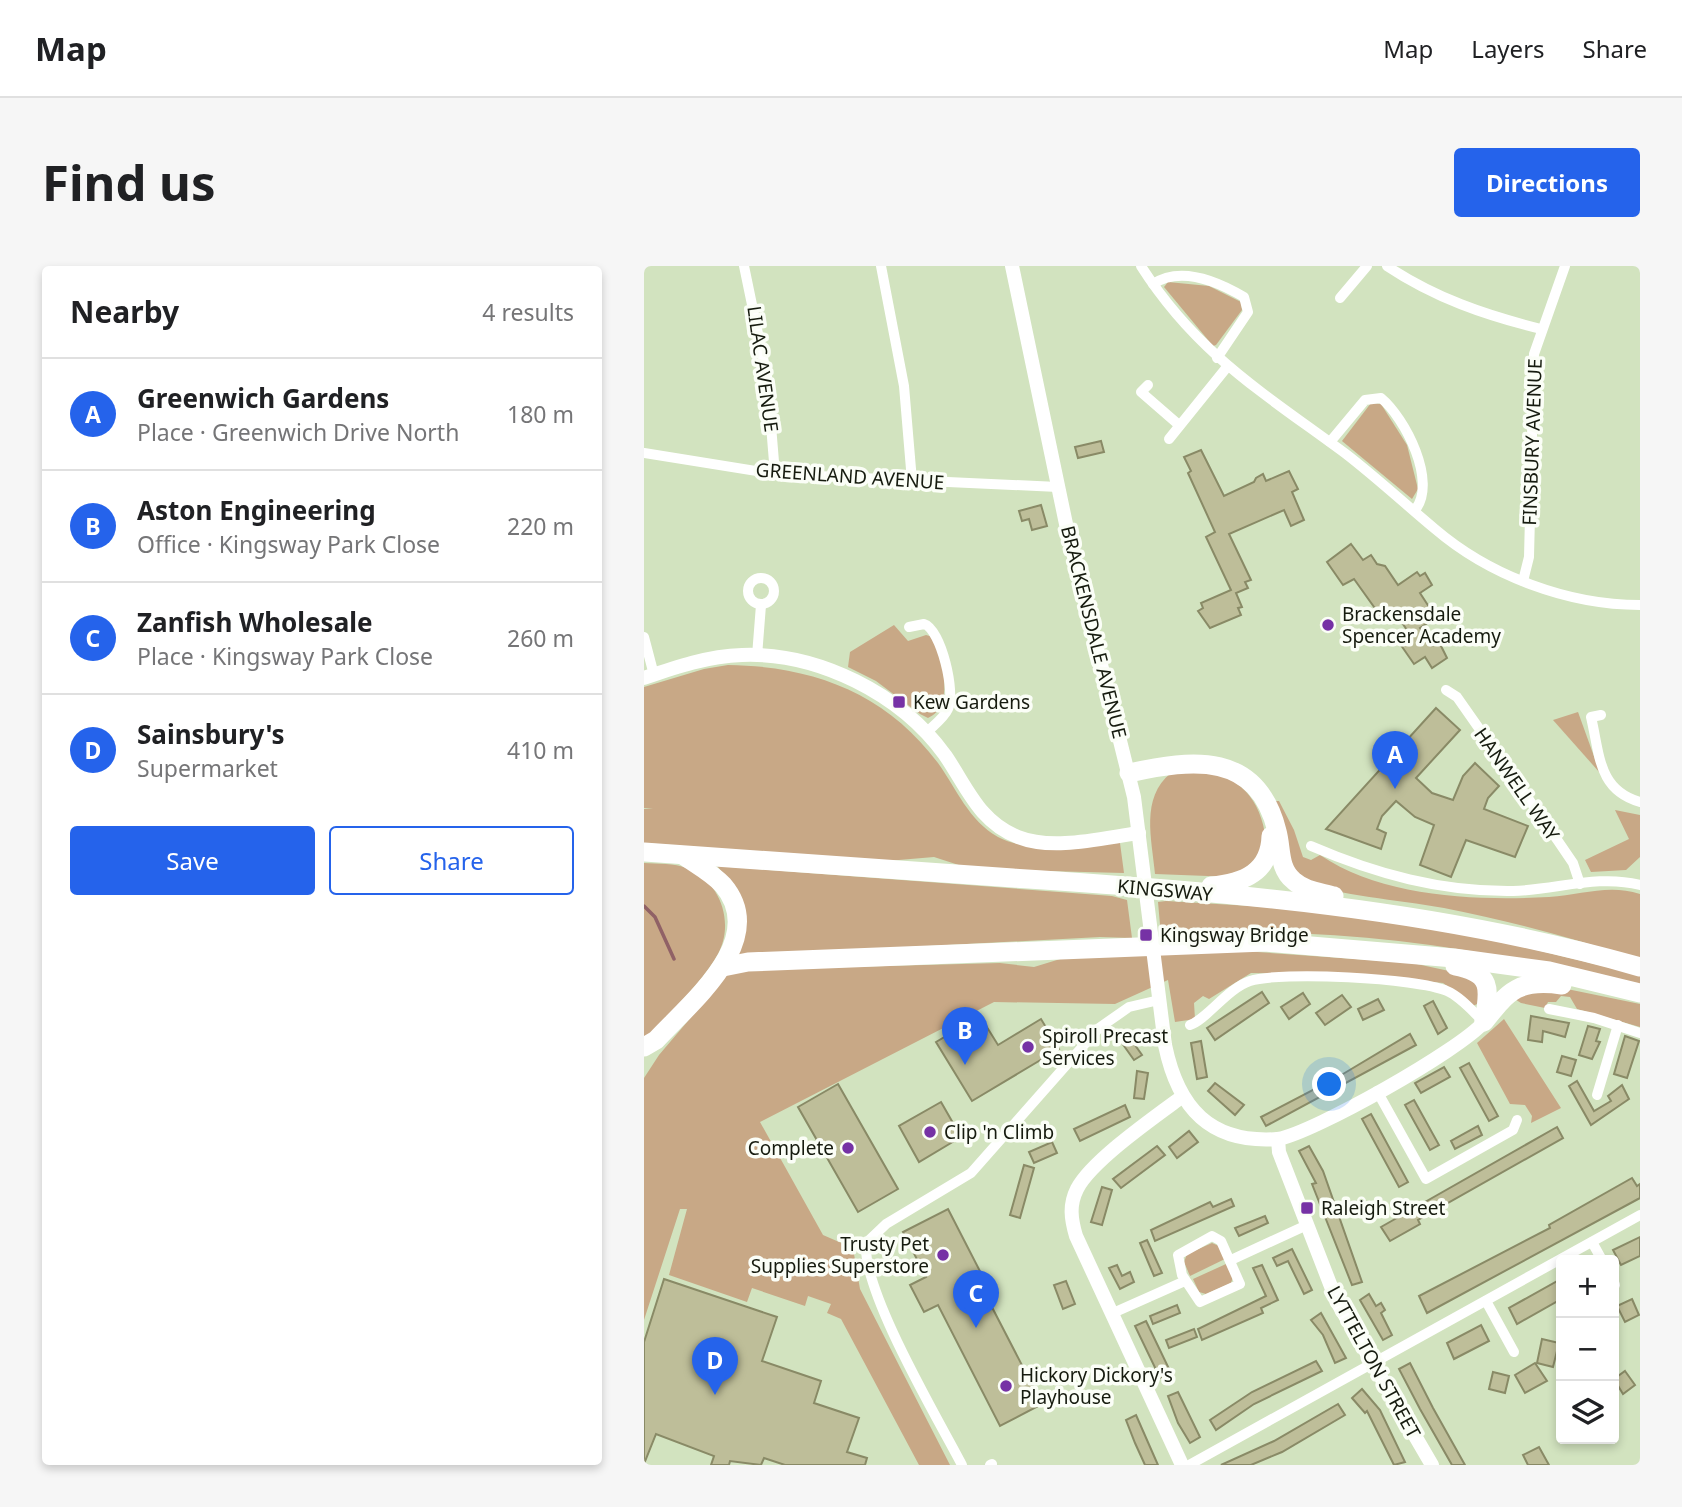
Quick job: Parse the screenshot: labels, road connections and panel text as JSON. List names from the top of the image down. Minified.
{"streets":{"highway":["KINGSWAY"],"street":["LILAC AVENUE","FINSBURY AVENUE","GREENLAND AVENUE","BRACKENSDALE AVENUE","HANWELL WAY","LYTTELTON STREET"]},"crossings":[["LILAC AVENUE","GREENLAND AVENUE"],["GREENLAND AVENUE","BRACKENSDALE AVENUE"]],"places":{"other":["Brackensdale Spencer Academy","Spiroll Precast Services","Clip 'n Climb","Complete","Trusty Pet Supplies Superstore","Hickory Dickory's Playhouse"],"transit":["Kew Gardens","Kingsway Bridge","Raleigh Street"]},"page":{"header":"Map","nav":["Map","Layers","Share"],"buttons":["Directions",["Save","Share"]],"title":"Find us","heading":["Nearby","4 results"],"list":[{"mark":"A","name":"Greenwich Gardens","note":"Place · Greenwich Drive North","value":"180 m"},{"mark":"B","name":"Aston Engineering","note":"Office · Kingsway Park Close","value":"220 m"},{"mark":"C","name":"Zanfish Wholesale","note":"Place · Kingsway Park Close","value":"260 m"},{"mark":"D","name":"Sainsbury's","note":"Supermarket","value":"410 m"}],"pins":["A","B","C","D"],"map_buttons":["+","−"]}}
